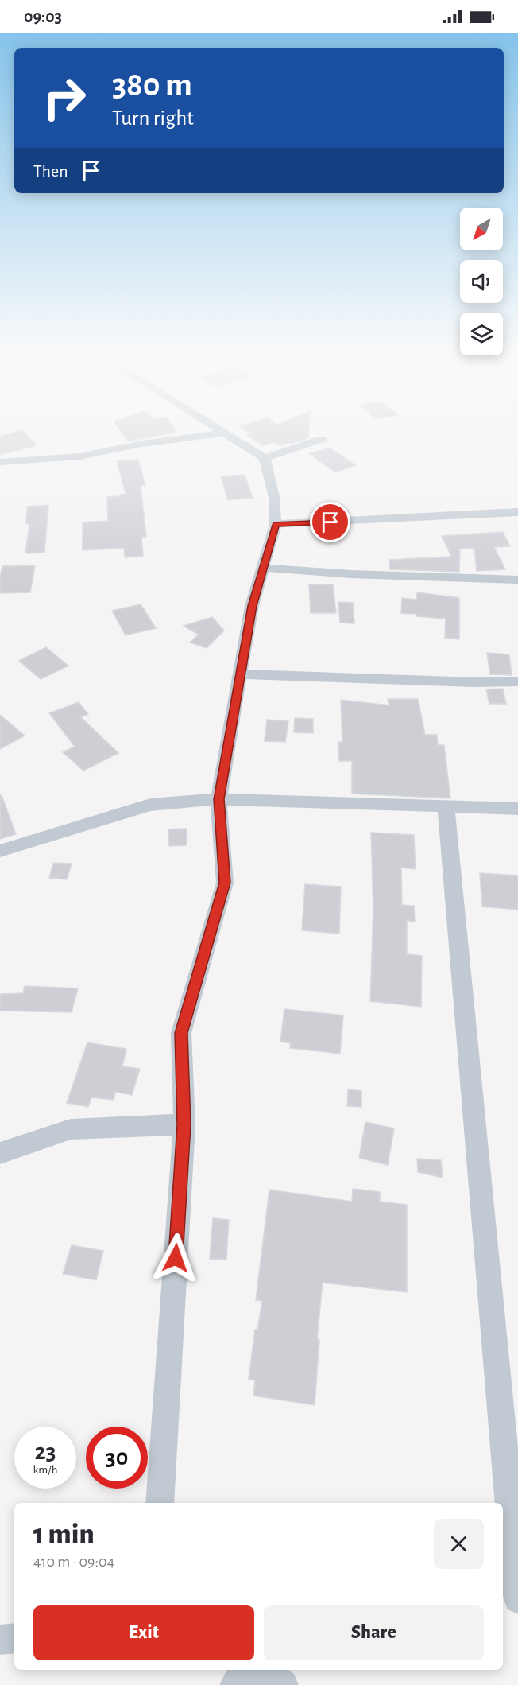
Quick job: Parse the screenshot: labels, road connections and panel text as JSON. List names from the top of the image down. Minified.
{"north":"bottom left","page":{"status":"09:03","turn":["380 m","Turn right"],"then":"Then","speed":"23 km/h","limit":"30","heading":["1 min","410 m · 09:04"],"buttons":["Exit","Share"]}}
